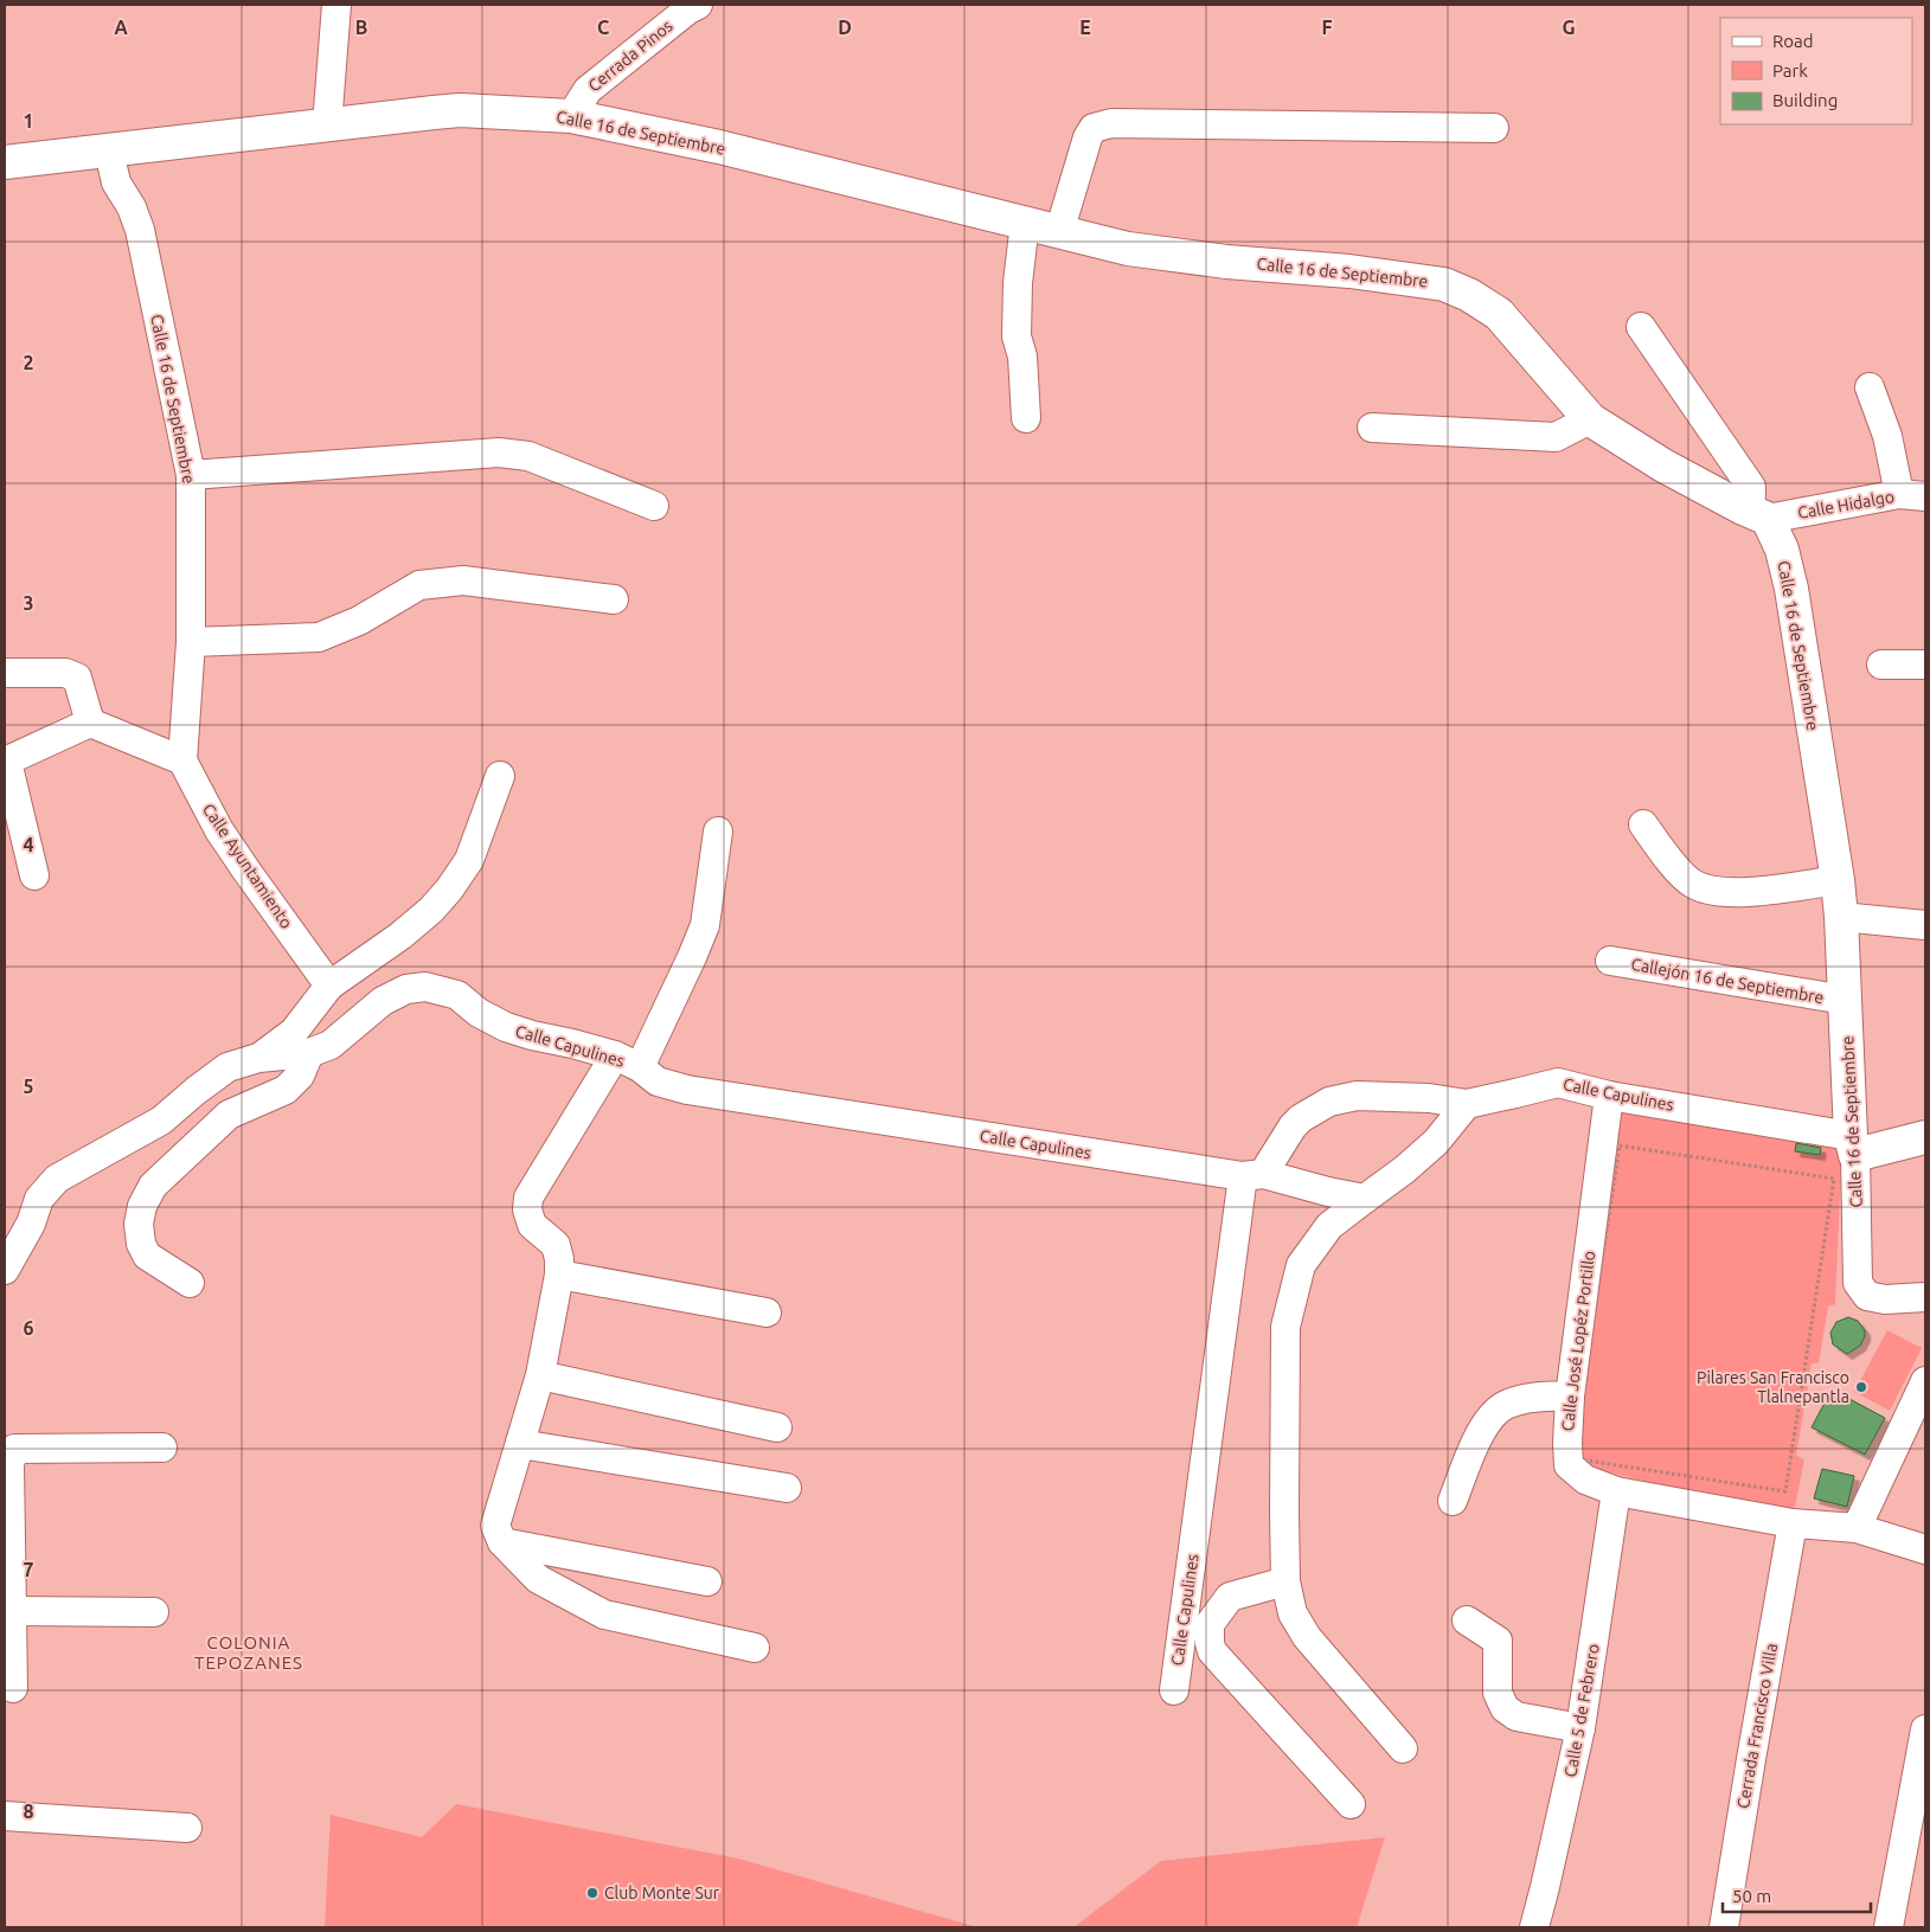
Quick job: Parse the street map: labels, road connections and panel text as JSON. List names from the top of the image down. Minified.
{"streets":{"main road":["Calle 16 de Septiembre"],"street":["Cerrada Pinos","Calle Hidalgo","Calle Ayuntamiento","Callejón 16 de Septiembre","Calle Capulines","Calle José Lopéz Portillo","Calle 5 de Febrero","Cerrada Francisco Villa"]},"crossings":[["Cerrada Pinos","Calle 16 de Septiembre"],["Calle 16 de Septiembre","Calle Hidalgo"],["Calle 16 de Septiembre","Calle Ayuntamiento"],["Calle 16 de Septiembre","Callejón 16 de Septiembre"],["Calle 16 de Septiembre","Calle Capulines"],["Calle Capulines","Calle José Lopéz Portillo"],["Calle José Lopéz Portillo","Calle 5 de Febrero"],["Calle José Lopéz Portillo","Cerrada Francisco Villa"]],"districts":["COLONIA TEPOZANES"],"places":["Pilares San Francisco Tlalnepantla","Club Monte Sur"],"legend":["Road","Park","Building"],"scale_bar":"50 m","grid":{"columns":["A","B","C","D","E","F","G"],"rows":["1","2","3","4","5","6","7","8"]}}
